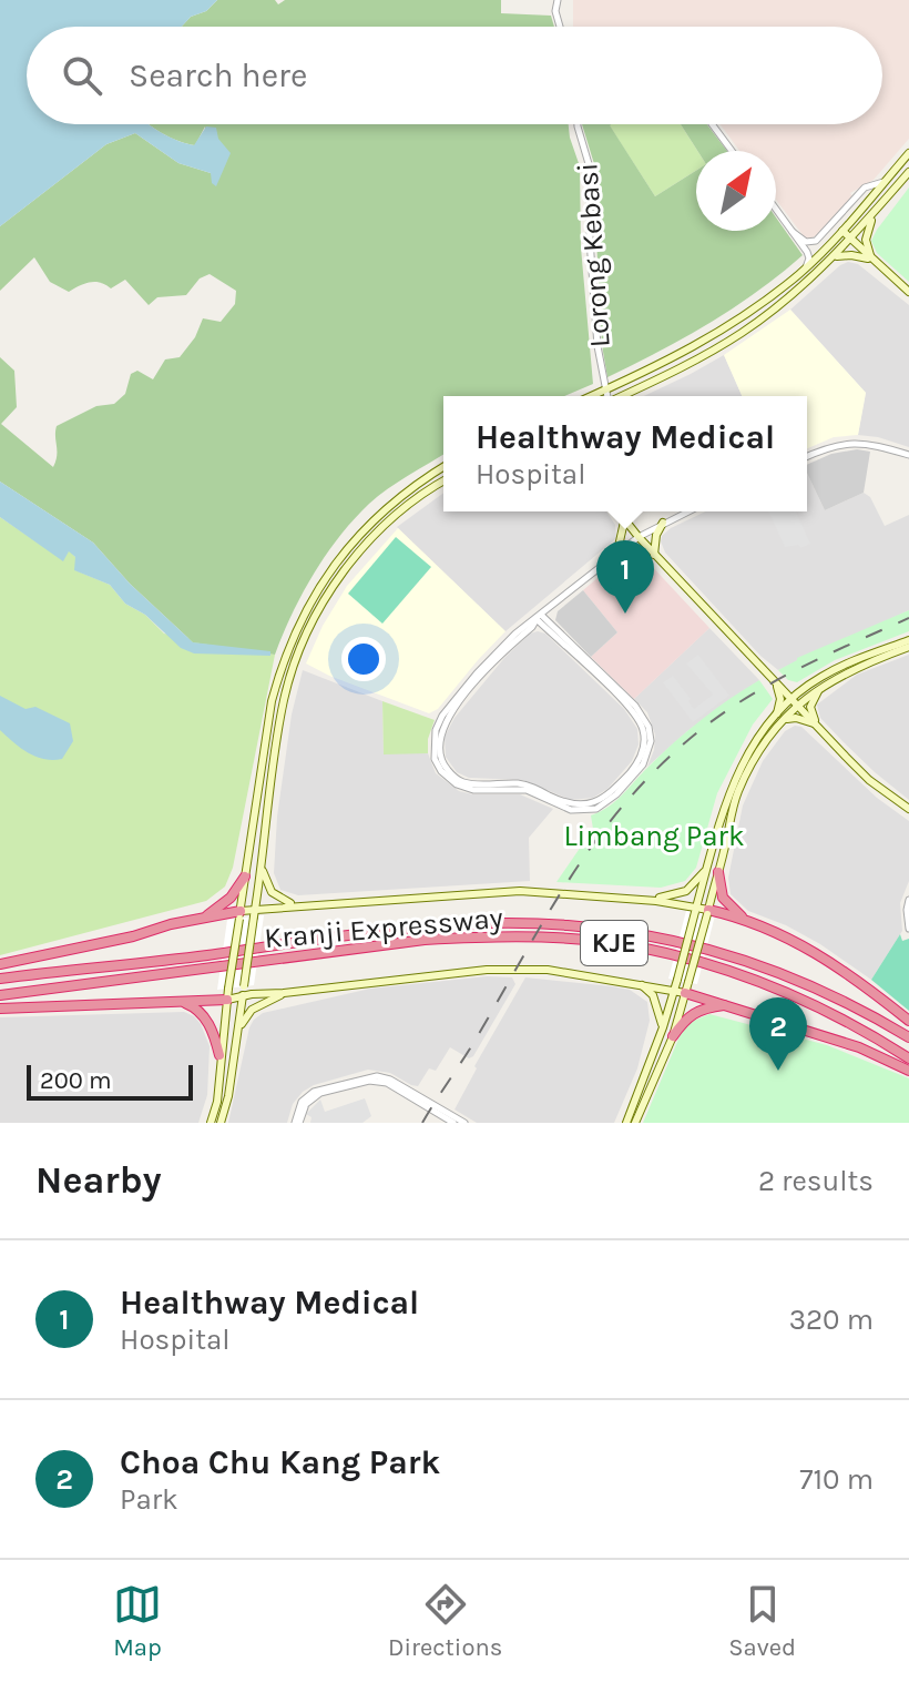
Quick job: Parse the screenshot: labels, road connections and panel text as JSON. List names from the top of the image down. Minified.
{"streets":{"highway":["Kranji Expressway","KJE"],"street":["Lorong Kebasi"]},"parks":["Limbang Park"],"scale_bar":"200 m","north":"top right","page":{"search":"Search here","popup":["Healthway Medical","Hospital"],"pins":["1","2"],"scale":"200 m","heading":["Nearby","2 results"],"list":[{"mark":"1","name":"Healthway Medical","note":"Hospital","value":"320 m"},{"mark":"2","name":"Choa Chu Kang Park","note":"Park","value":"710 m"}],"nav":["Map","Directions","Saved"]}}
